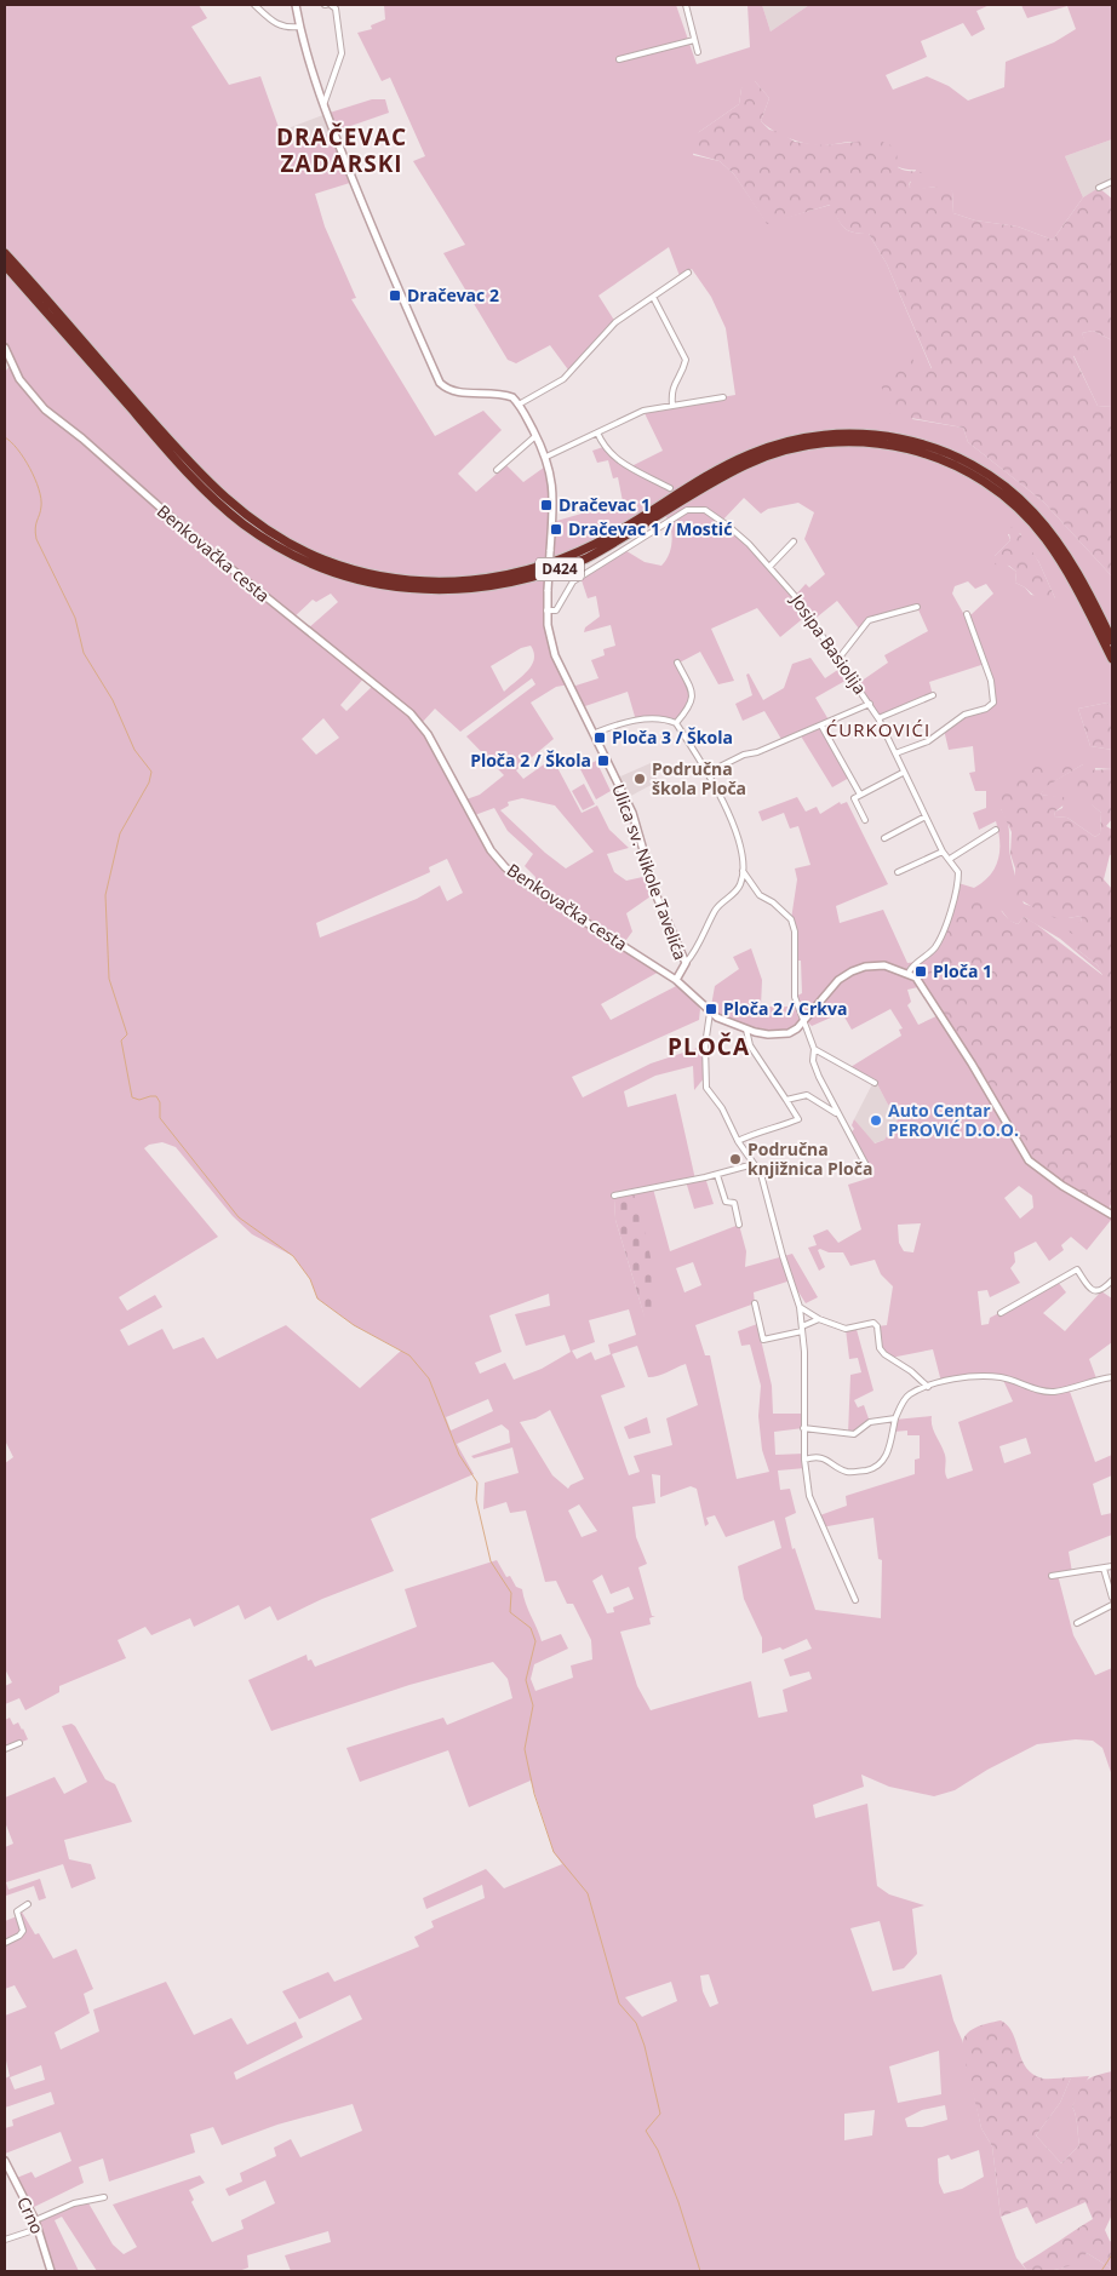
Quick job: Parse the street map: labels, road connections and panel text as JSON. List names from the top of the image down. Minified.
{"streets":{"highway":["D424"],"main road":["Benkovačka cesta","Ulica sv. Nikole Tavelića","Crno"],"street":["Josipa Basiolija"]},"crossings":[["Benkovačka cesta","Ulica sv. Nikole Tavelića"],["Josipa Basiolija","Ulica sv. Nikole Tavelića"]],"districts":["DRAČEVAC ZADARSKI","ĆURKOVIĆI","PLOČA"],"places":{"transit":["Dračevac 2","Dračevac 1","Dračevac 1 / Mostić","Ploča 3 / Škola","Ploča 2 / Škola","Ploča 1","Ploča 2 / Crkva"],"other":["Područna škola Ploča","Auto Centar PEROVIĆ D.O.O.","Područna knjižnica Ploča"]}}
